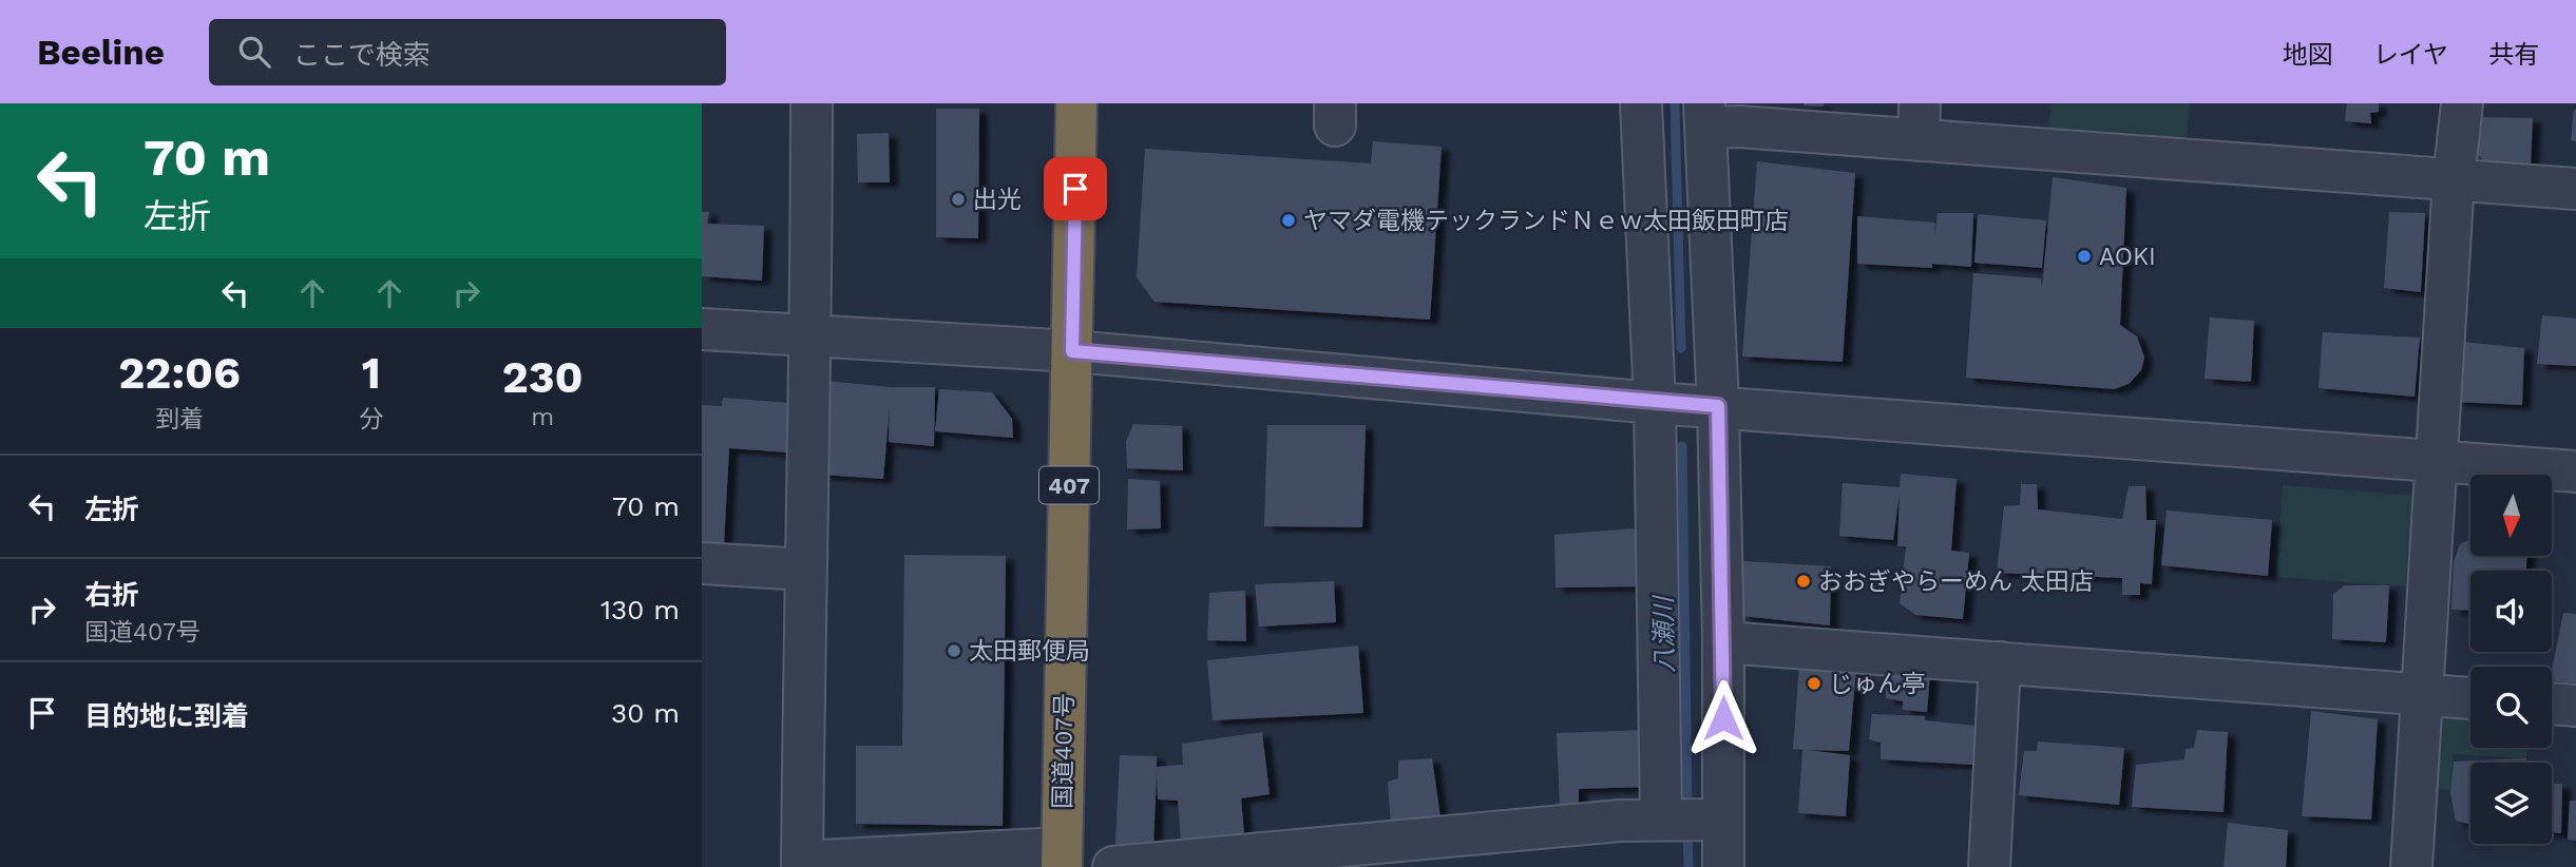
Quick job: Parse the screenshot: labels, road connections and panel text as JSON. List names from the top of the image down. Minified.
{"streets":{"highway":["407","国道407号"]},"water":["八瀬川"],"places":["出光","ヤマダ電機テックランドＮｅｗ太田飯田町店","AOKI","おおぎやらーめん 太田店","太田郵便局","じゅん亭"],"north":"bottom","page":{"header":"Beeline","search":"ここで検索","nav":["地図","レイヤ","共有"],"turn":["70 m","左折"],"eta":["22:06","到着","1","分","230","m"],"list":[{"name":"左折","value":"70 m"},{"name":"右折","note":"国道407号","value":"130 m"},{"name":"目的地に到着","value":"30 m"}]}}
